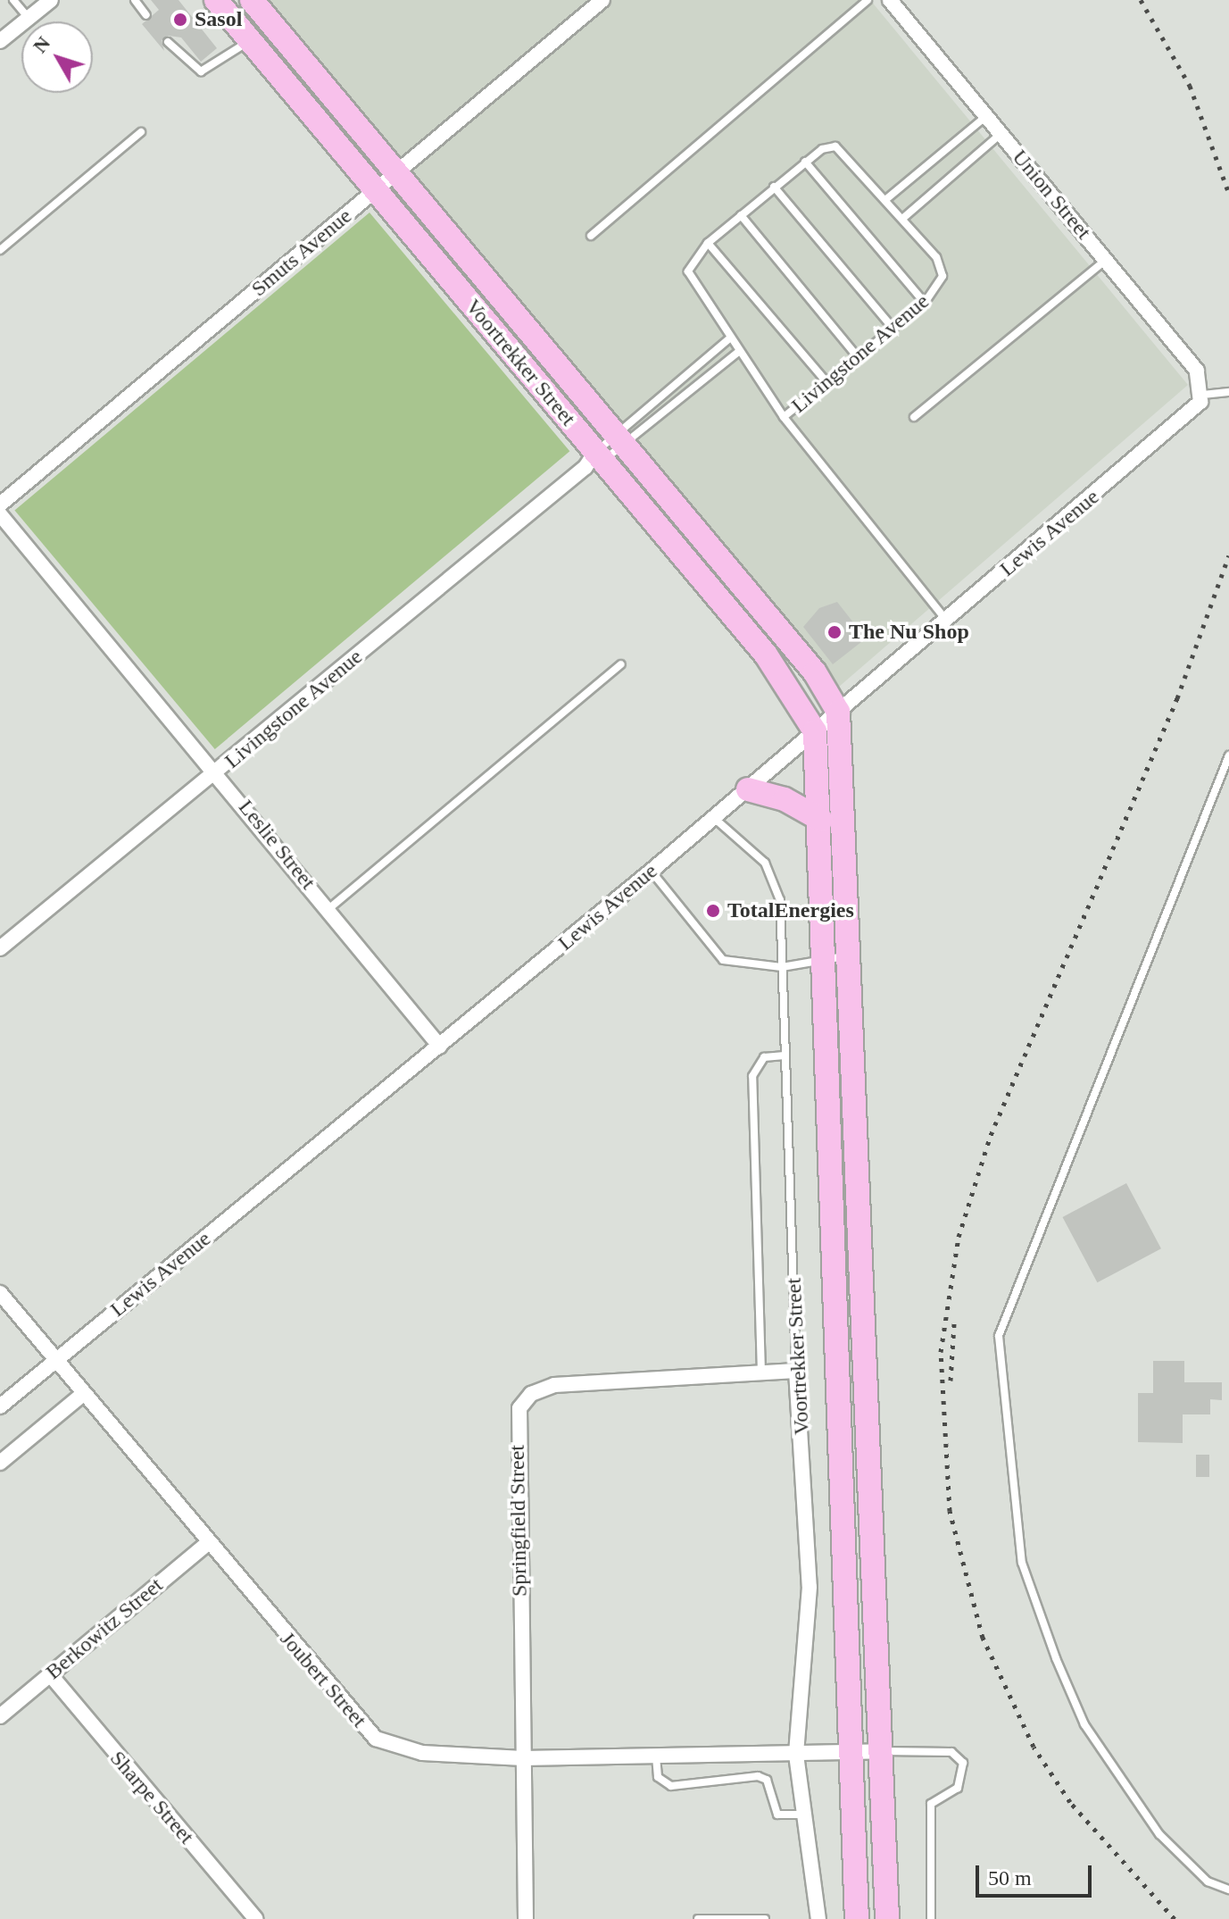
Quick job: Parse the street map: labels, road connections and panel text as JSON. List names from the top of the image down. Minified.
{"streets":{"main road":["Voortrekker Street"],"street":["Union Street","Smuts Avenue","Livingstone Avenue","Lewis Avenue","Leslie Street","Springfield Street","Berkowitz Street","Joubert Street","Sharpe Street"]},"crossings":[["Union Street","Lewis Avenue"],["Smuts Avenue","Voortrekker Street"],["Livingstone Avenue","Voortrekker Street"],["Livingstone Avenue","Leslie Street"],["Voortrekker Street","Lewis Avenue"],["Voortrekker Street","Springfield Street"],["Voortrekker Street","Joubert Street"],["Lewis Avenue","Leslie Street"],["Lewis Avenue","Joubert Street"],["Springfield Street","Joubert Street"],["Berkowitz Street","Joubert Street"],["Berkowitz Street","Sharpe Street"]],"places":["Sasol","The Nu Shop","TotalEnergies"],"scale_bar":"50 m","north":"top left"}
